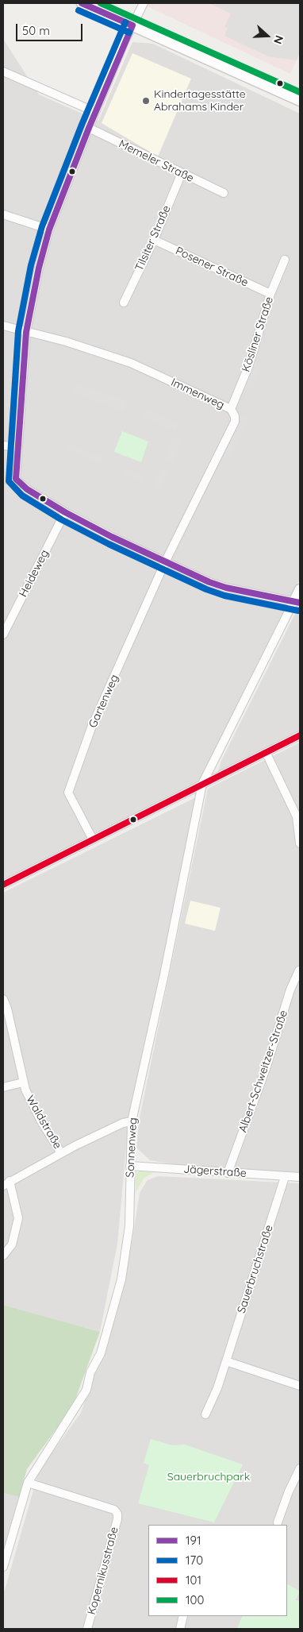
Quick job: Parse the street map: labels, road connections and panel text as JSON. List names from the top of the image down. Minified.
{"streets":{"street":["Memeler Straße","Tilsiter Straße","Posener Straße","Kösliner Straße","Immenweg","Heideweg","Gartenweg","Albert-Schweitzer-Straße","Waldstraße","Sonnenweg","Jägerstraße","Sauerbruchstraße","Kopernikusstraße"]},"crossings":[["Memeler Straße","Tilsiter Straße"],["Tilsiter Straße","Posener Straße"],["Posener Straße","Kösliner Straße"],["Kösliner Straße","Immenweg"],["Immenweg","Gartenweg"],["Albert-Schweitzer-Straße","Jägerstraße"],["Sonnenweg","Jägerstraße"],["Sonnenweg","Kopernikusstraße"],["Jägerstraße","Sauerbruchstraße"]],"parks":["Sauerbruchpark"],"places":["Kindertagesstätte Abrahams Kinder"],"lines":["transit line 191","transit line 100","transit line 170","transit line 101"],"legend":["191","170","101","100"],"scale_bar":"50 m","north":"right"}
